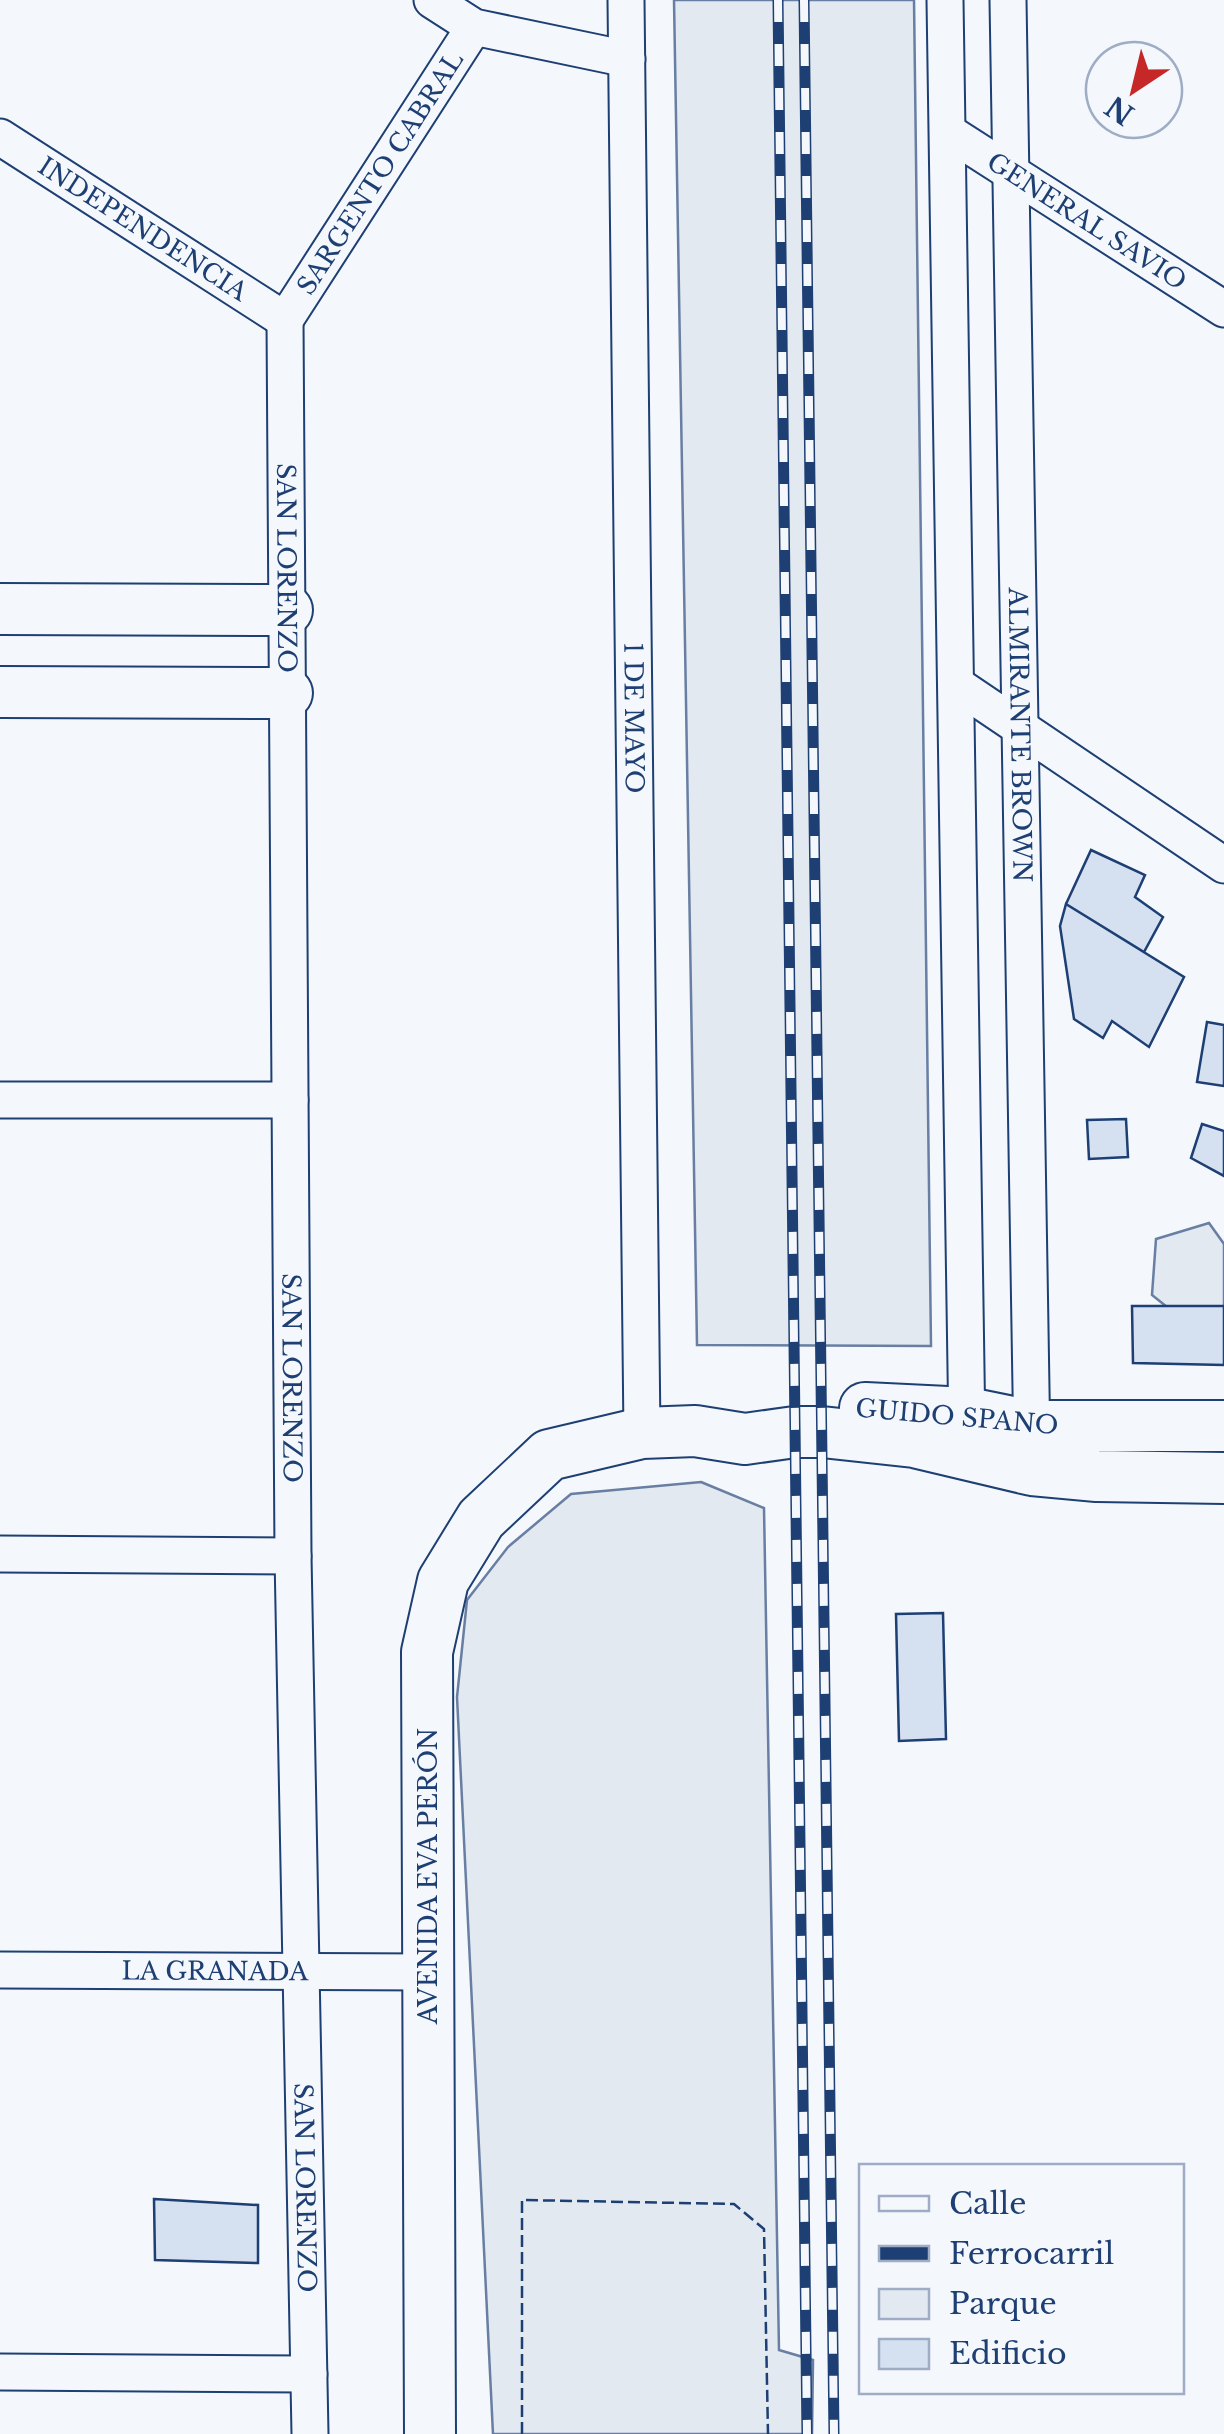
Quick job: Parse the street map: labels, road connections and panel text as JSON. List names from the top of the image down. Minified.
{"streets":{"main road":["GUIDO SPANO","AVENIDA EVA PERÓN"],"street":["SARGENTO CABRAL","GENERAL SAVIO","INDEPENDENCIA","SAN LORENZO","1 DE MAYO","ALMIRANTE BROWN","LA GRANADA"]},"crossings":[["SARGENTO CABRAL","INDEPENDENCIA"],["SARGENTO CABRAL","SAN LORENZO"],["GENERAL SAVIO","ALMIRANTE BROWN"],["INDEPENDENCIA","SAN LORENZO"],["SAN LORENZO","LA GRANADA"],["1 DE MAYO","GUIDO SPANO"],["1 DE MAYO","AVENIDA EVA PERÓN"],["ALMIRANTE BROWN","GUIDO SPANO"],["GUIDO SPANO","AVENIDA EVA PERÓN"],["AVENIDA EVA PERÓN","LA GRANADA"]],"legend":["Calle","Ferrocarril","Parque","Edificio"],"north":"bottom left"}
